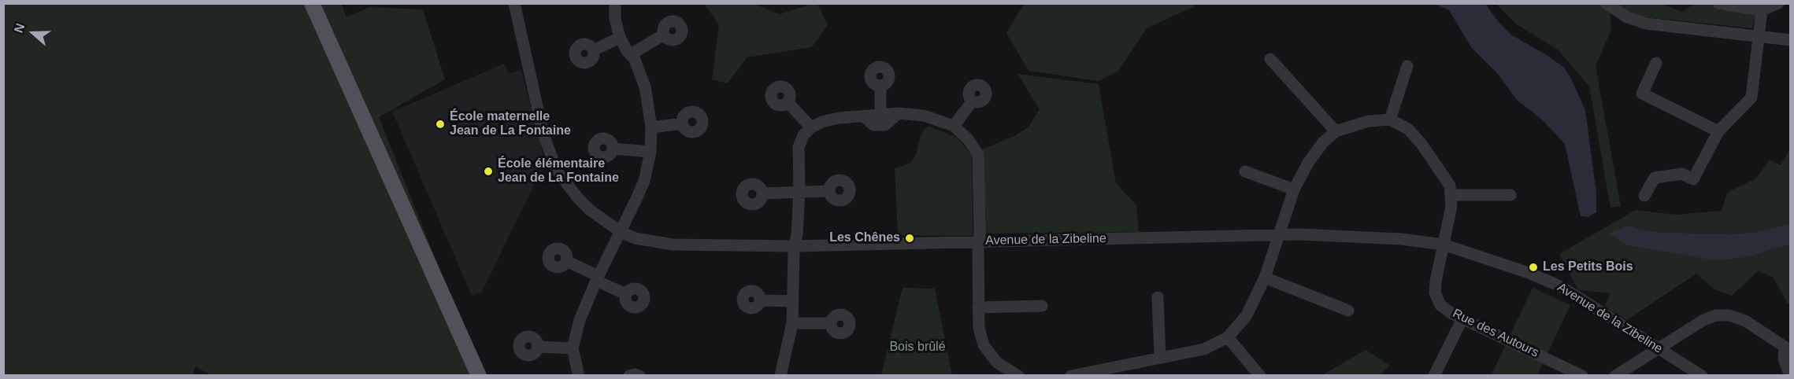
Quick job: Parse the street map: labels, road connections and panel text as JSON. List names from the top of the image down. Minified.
{"streets":{"street":["Avenue de la Zibeline","Rue des Autours"]},"crossings":[["Avenue de la Zibeline","Rue des Autours"]],"parks":["Bois brûlé"],"places":["École maternelle Jean de La Fontaine","École élémentaire Jean de La Fontaine","Les Chênes","Les Petits Bois"],"north":"left"}
